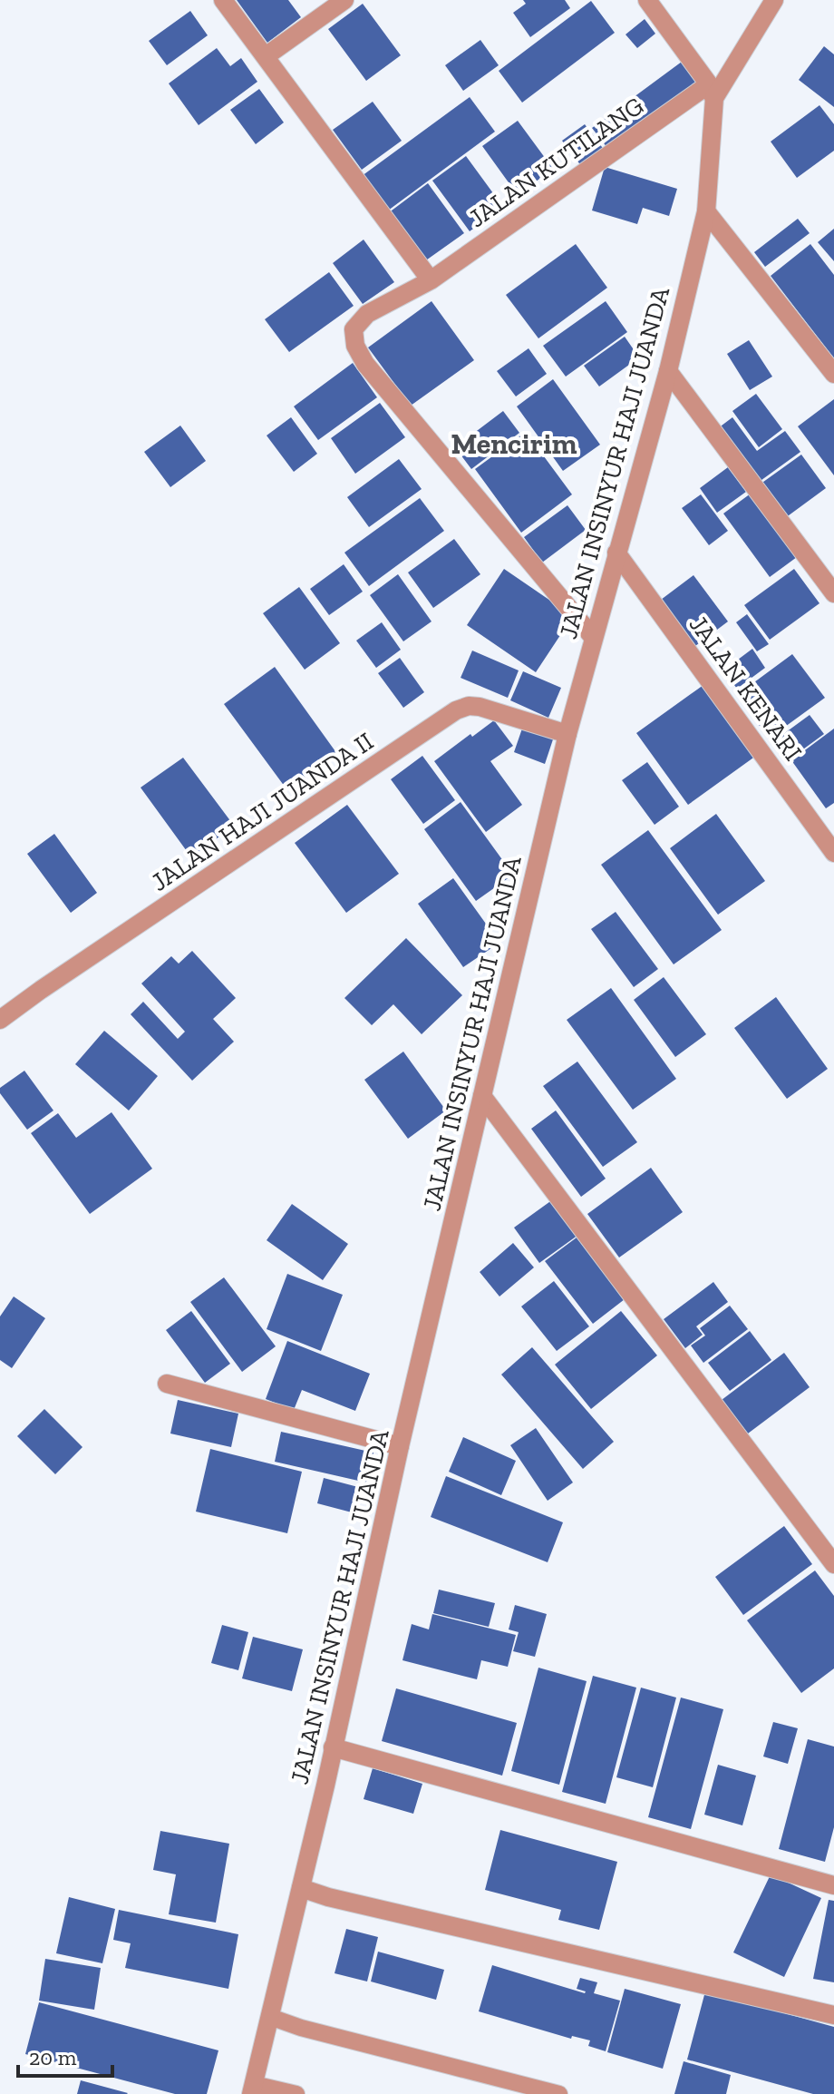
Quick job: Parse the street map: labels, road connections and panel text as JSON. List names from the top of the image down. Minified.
{"streets":{"street":["JALAN KUTILANG","JALAN INSINYUR HAJI JUANDA","JALAN KENARI","JALAN HAJI JUANDA II"]},"crossings":[["JALAN KUTILANG","JALAN INSINYUR HAJI JUANDA"],["JALAN INSINYUR HAJI JUANDA","JALAN KENARI"],["JALAN INSINYUR HAJI JUANDA","JALAN HAJI JUANDA II"]],"districts":["Mencirim"],"scale_bar":"20 m"}
